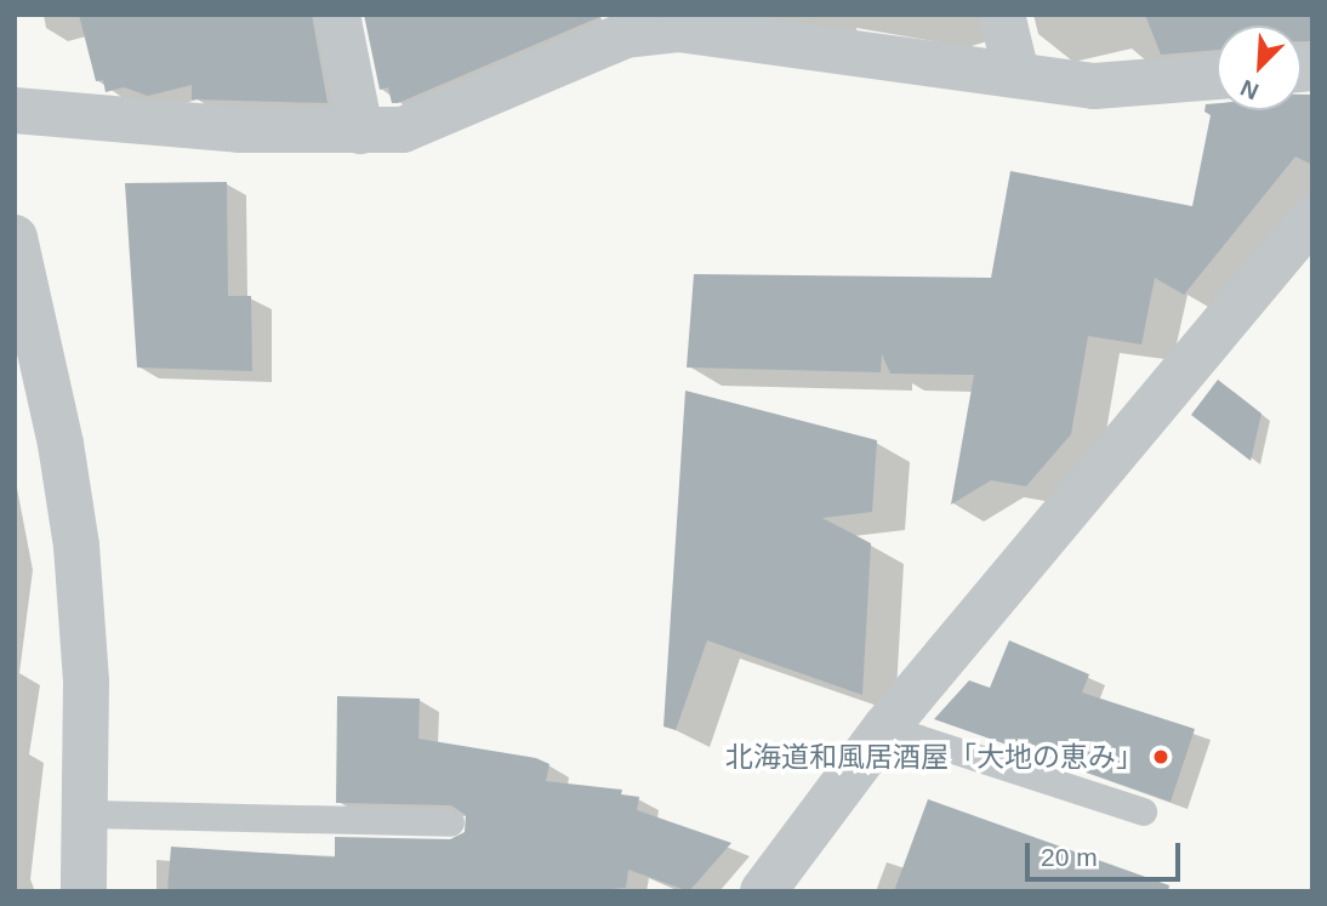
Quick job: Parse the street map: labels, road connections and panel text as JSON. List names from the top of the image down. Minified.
{"places":["北海道和風居酒屋「大地の恵み」"],"scale_bar":"20 m","north":"bottom left"}
